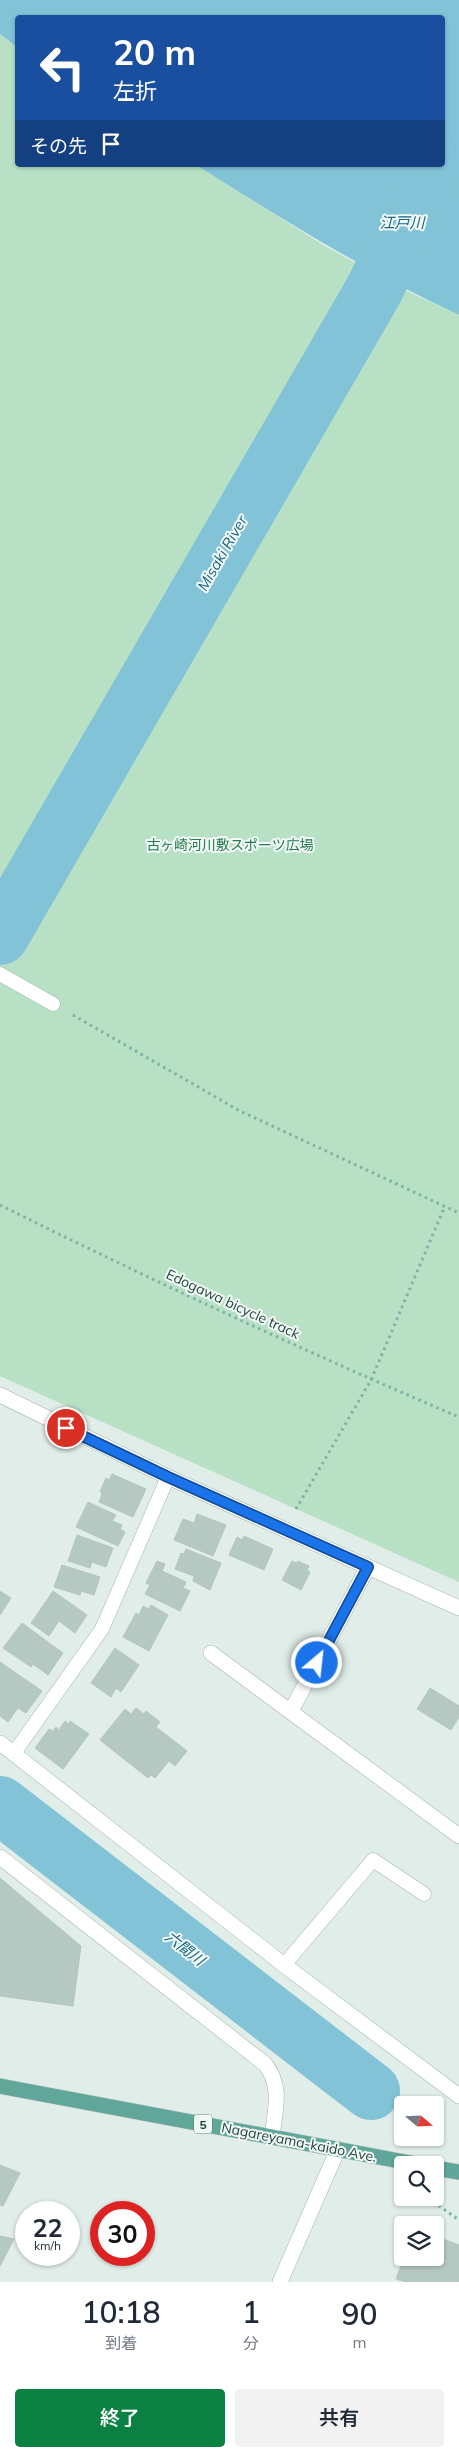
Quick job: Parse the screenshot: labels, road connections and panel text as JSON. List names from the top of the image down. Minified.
{"streets":{"main road":["5","Nagareyama-kaido Ave."],"path":["Edogawa bicycle track"]},"water":["江戸川","Misaki River","六間川"],"parks":["古ヶ崎河川敷スポーツ広場"],"north":"right","page":{"turn":["20 m","左折"],"then":"その先","speed":"22 km/h","limit":"30","eta":["10:18","到着","1","分","90","m"],"buttons":["終了","共有"]}}
